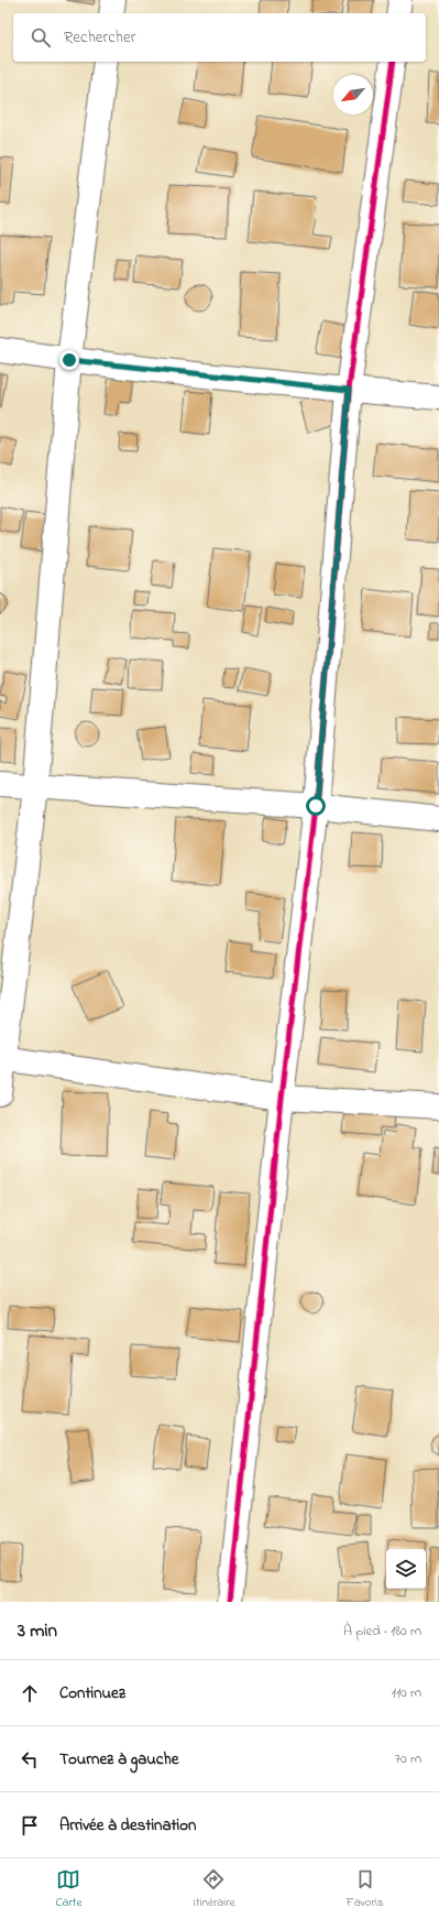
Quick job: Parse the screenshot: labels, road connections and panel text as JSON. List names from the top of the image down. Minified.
{"north":"bottom left","page":{"search":"Rechercher","heading":["3 min","À pied · 180 m"],"list":[["Continuez","110 m"],["Tournez à gauche","70 m"],"Arrivée à destination"],"nav":["Carte","Itinéraire","Favoris"]}}
